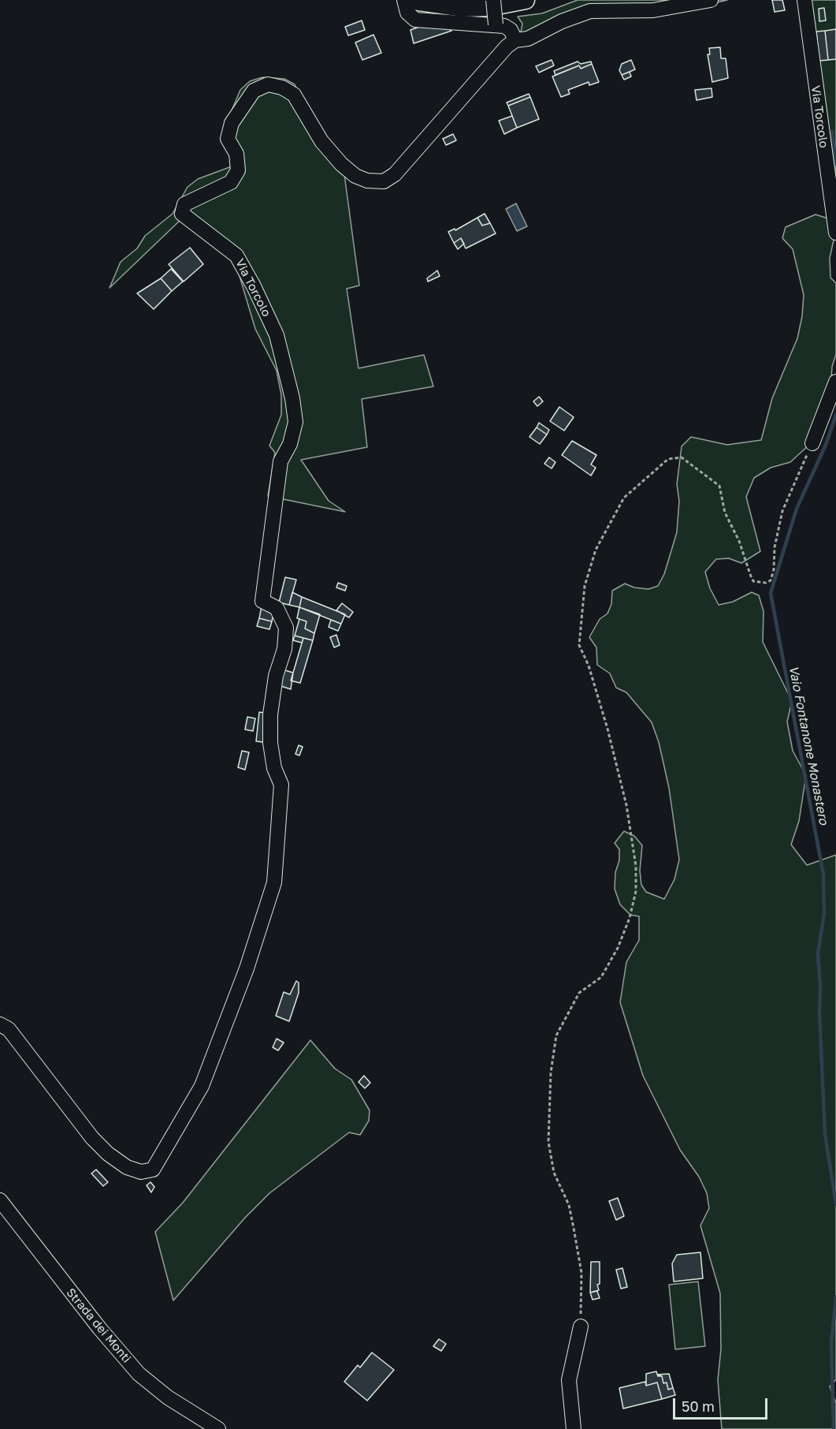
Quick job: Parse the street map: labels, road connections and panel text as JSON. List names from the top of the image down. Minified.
{"streets":{"street":["Via Torcolo","Strada dei Monti"]},"water":["Vaio Fontanone Monastero"],"scale_bar":"50 m"}
